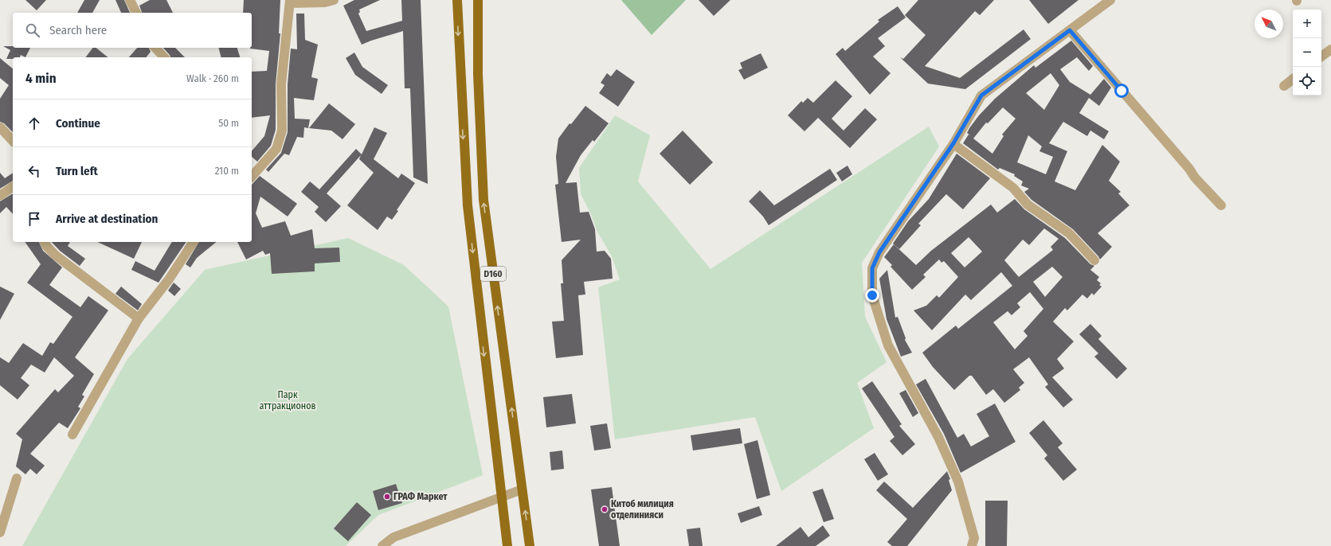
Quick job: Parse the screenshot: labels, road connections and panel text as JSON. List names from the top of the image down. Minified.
{"streets":{"main road":["D160"]},"parks":["Парк аттракционов"],"places":["ГРАФ Маркет","Китоб милиция отделинияси"],"north":"top left","page":{"map_buttons":["+","−"],"search":"Search here","heading":["4 min","Walk · 260 m"],"list":[["Continue","50 m"],["Turn left","210 m"],"Arrive at destination"]}}
